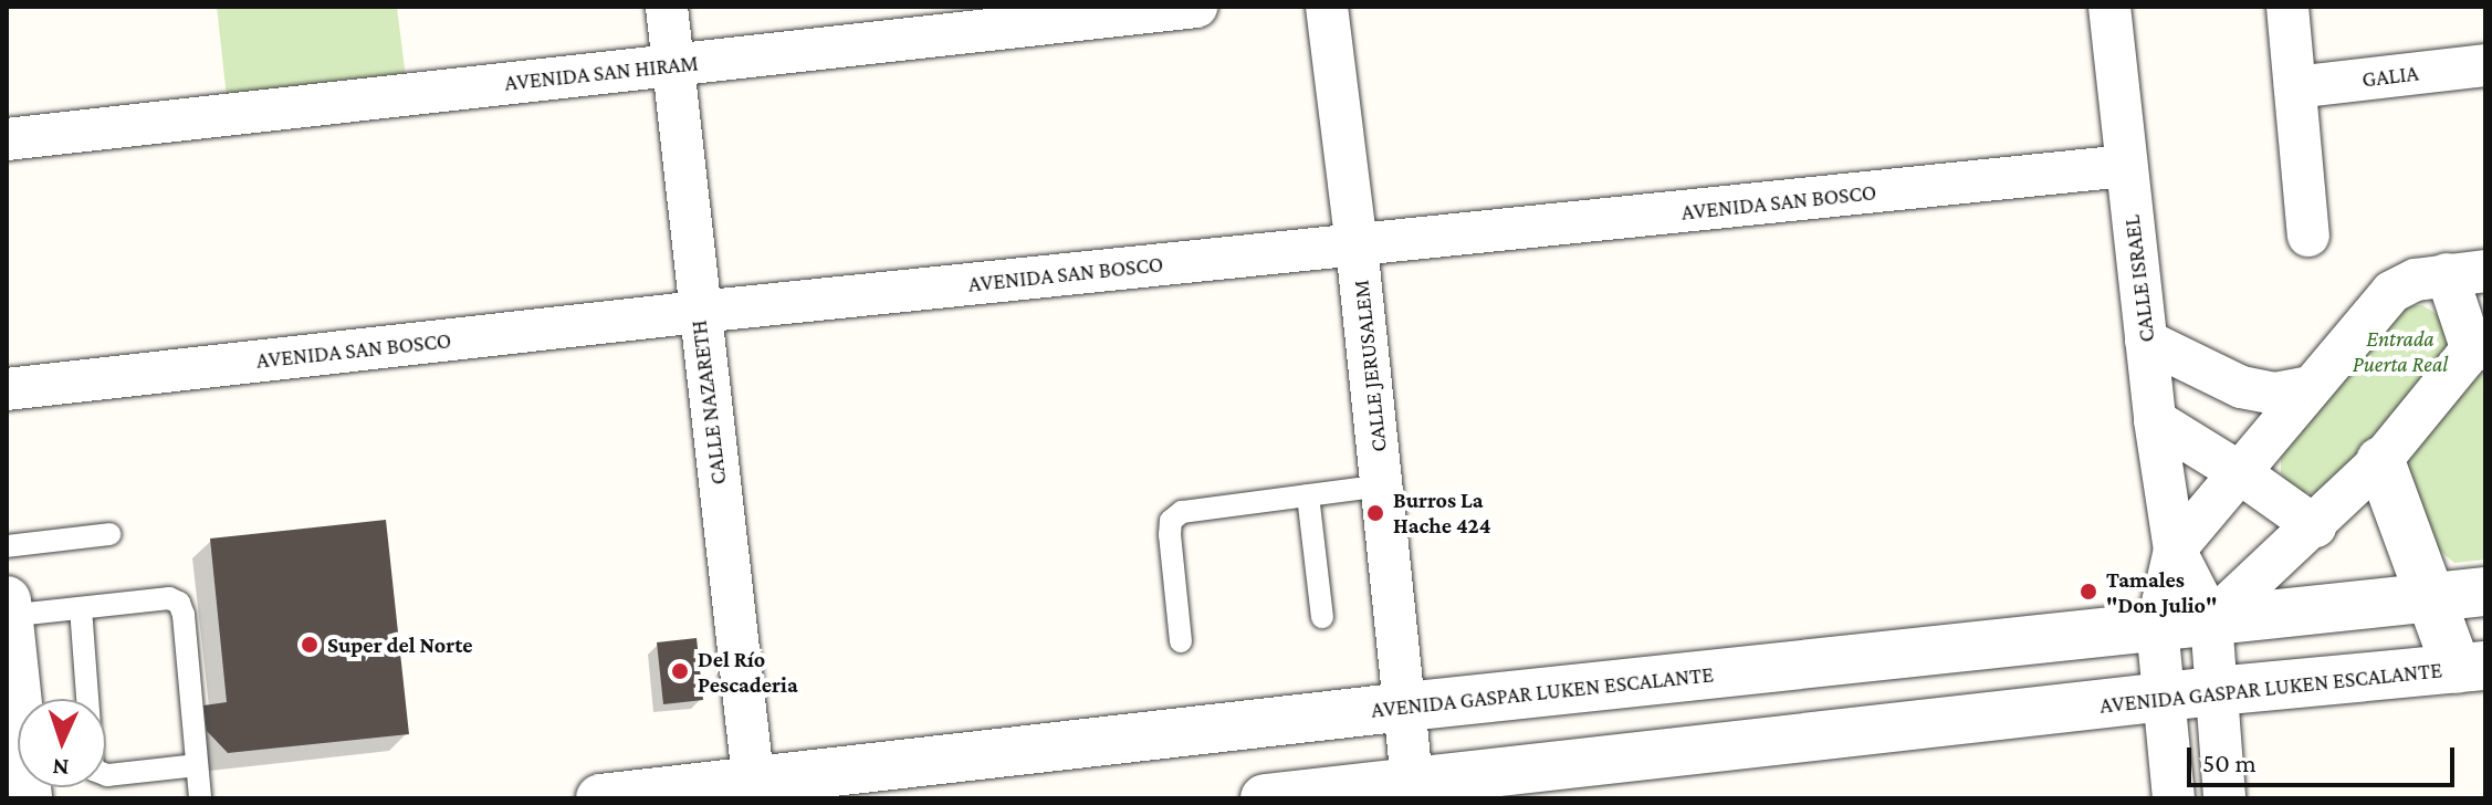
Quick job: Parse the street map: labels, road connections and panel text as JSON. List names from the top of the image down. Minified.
{"streets":{"street":["AVENIDA SAN HIRAM","GALIA","AVENIDA SAN BOSCO","CALLE ISRAEL","CALLE JERUSALEM","CALLE NAZARETH","AVENIDA GASPAR LUKEN ESCALANTE"]},"crossings":[["AVENIDA SAN HIRAM","CALLE NAZARETH"],["AVENIDA SAN BOSCO","CALLE ISRAEL"],["AVENIDA SAN BOSCO","CALLE JERUSALEM"],["AVENIDA SAN BOSCO","CALLE NAZARETH"],["CALLE ISRAEL","AVENIDA GASPAR LUKEN ESCALANTE"],["CALLE JERUSALEM","AVENIDA GASPAR LUKEN ESCALANTE"],["CALLE NAZARETH","AVENIDA GASPAR LUKEN ESCALANTE"]],"parks":["Entrada Puerta Real"],"places":["Burros La Hache 424","Tamales \"Don Julio\"","Super del Norte","Del Río Pescaderia"],"scale_bar":"50 m","north":"bottom"}
